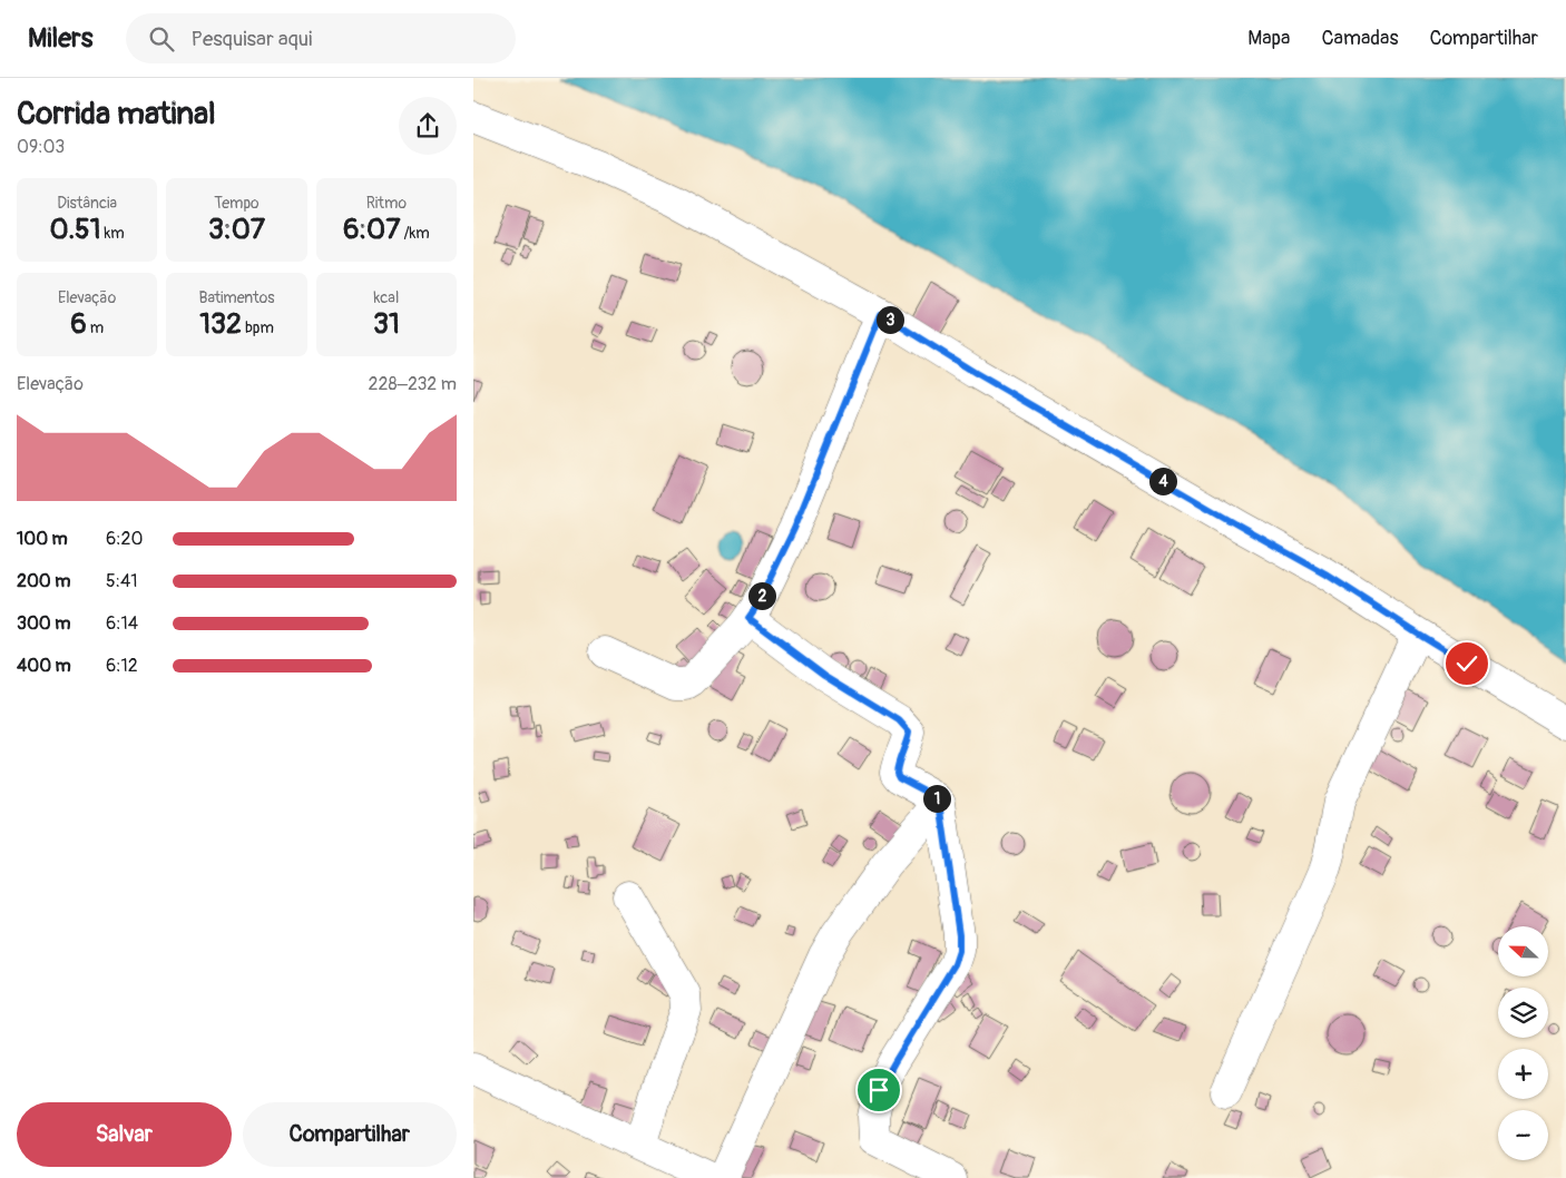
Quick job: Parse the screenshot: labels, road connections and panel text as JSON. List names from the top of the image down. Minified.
{"north":"left","page":{"header":"Milers","search":"Pesquisar aqui","nav":["Mapa","Camadas","Compartilhar"],"heading":["Corrida matinal","09:03"],"stats":[["Distância","0.51 km"],["Tempo","3:07"],["Ritmo","6:07 /km"],["Elevação","6 m"],["Batimentos","132 bpm"],["kcal","31"]],"pins":["3","4","2","1"],"chart":["Elevação","228–232 m"],"list":[{"name":"100 m","note":"6:20"},{"name":"200 m","note":"5:41"},{"name":"300 m","note":"6:14"},{"name":"400 m","note":"6:12"}],"map_buttons":["+","−"],"buttons":["Salvar","Compartilhar"]}}
